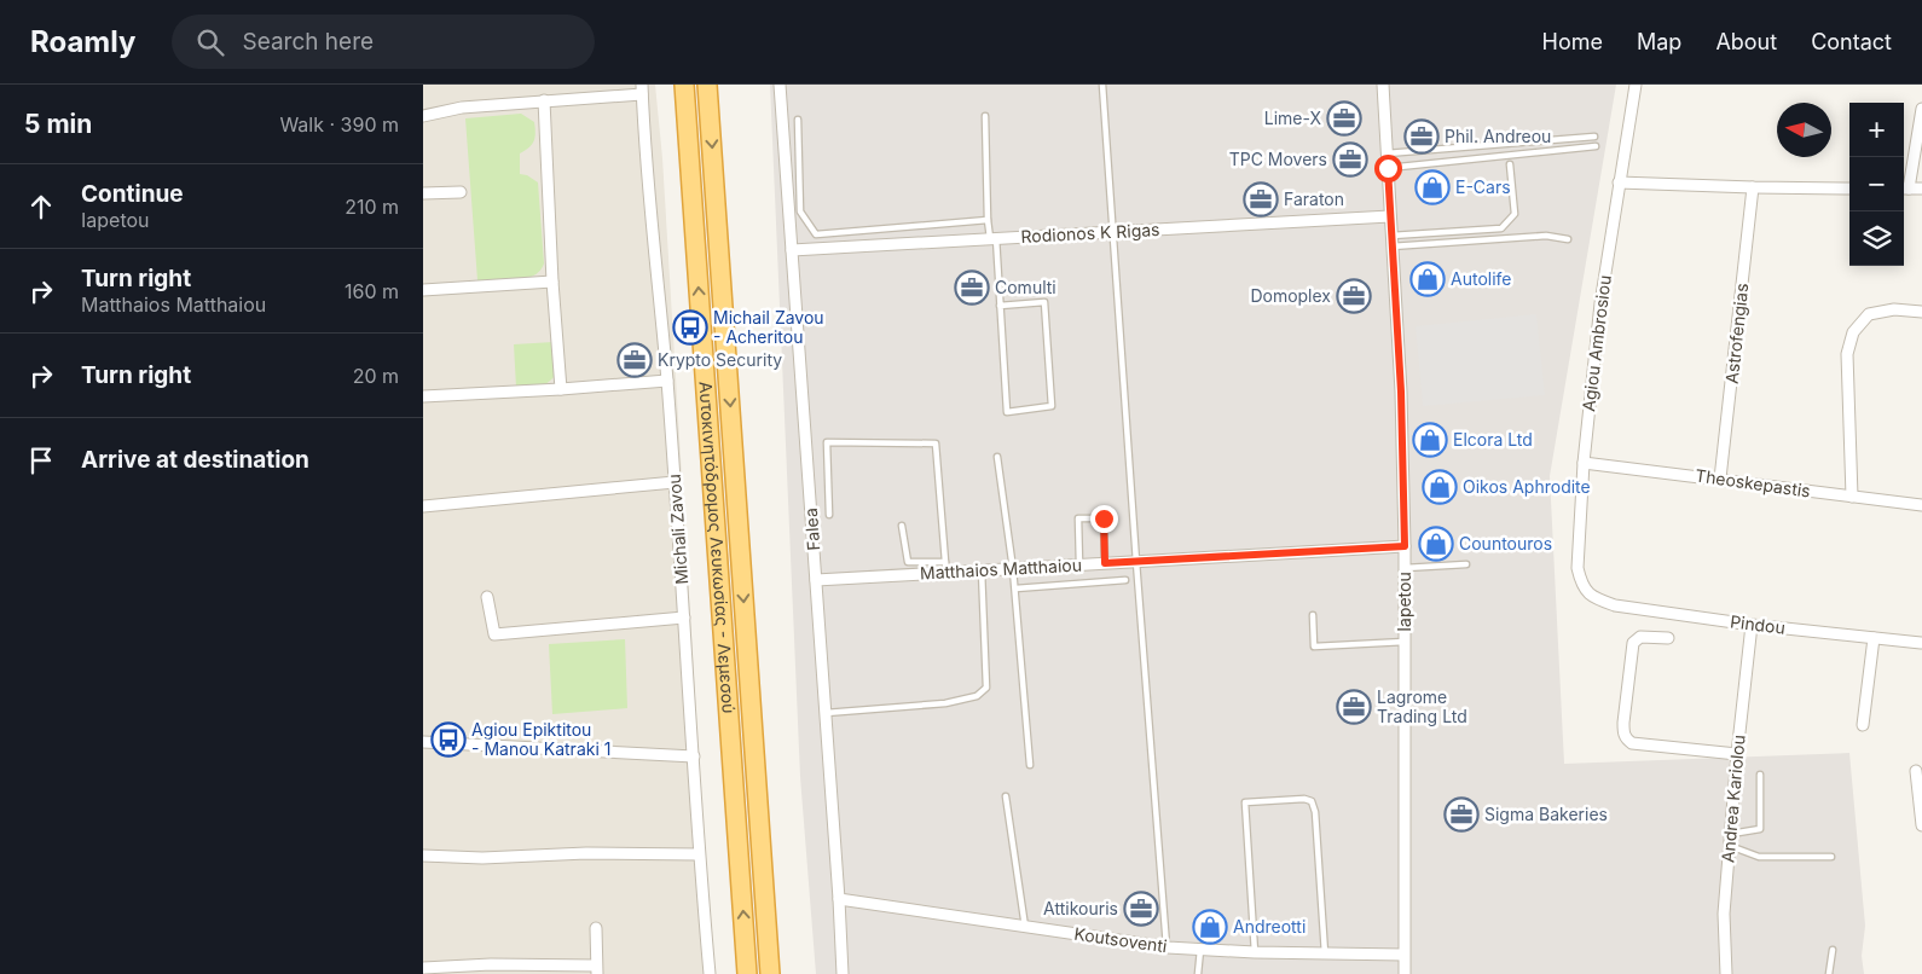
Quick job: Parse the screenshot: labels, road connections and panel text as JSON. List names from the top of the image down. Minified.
{"streets":{"highway":["Αυτοκινητόδρομος Λευκωσίας - Λεμεσού"],"street":["Rodionos K Rigas","Astrofengias","Agiou Ambrosiou","Theoskepastis","Michali Zavou","Falea","Matthaios Matthaiou","Iapetou","Pindou","Andrea Kariolou","Koutsoventi"]},"crossings":[["Rodionos K Rigas","Falea"],["Rodionos K Rigas","Iapetou"],["Astrofengias","Theoskepastis"],["Agiou Ambrosiou","Theoskepastis"],["Agiou Ambrosiou","Pindou"],["Falea","Matthaios Matthaiou"],["Falea","Koutsoventi"],["Matthaios Matthaiou","Iapetou"],["Iapetou","Koutsoventi"],["Pindou","Andrea Kariolou"]],"places":{"office":["Lime-X","Phil. Andreou","TPC Movers","Faraton","Comulti","Domoplex","Krypto Security","Lagrome Trading Ltd","Sigma Bakeries","Attikouris"],"shop":["E-Cars","Autolife","Elcora Ltd","Oikos Aphrodite","Countouros","Andreotti"],"bus stop":["Michail Zavou - Acheritou","Agiou Epiktitou - Manou Katraki 1"]},"north":"left","page":{"header":"Roamly","search":"Search here","nav":["Home","Map","About","Contact"],"heading":["5 min","Walk · 390 m"],"map_buttons":["+","−"],"list":[["Continue","Iapetou","210 m"],["Turn right","Matthaios Matthaiou","160 m"],["Turn right","20 m"],"Arrive at destination"]}}
